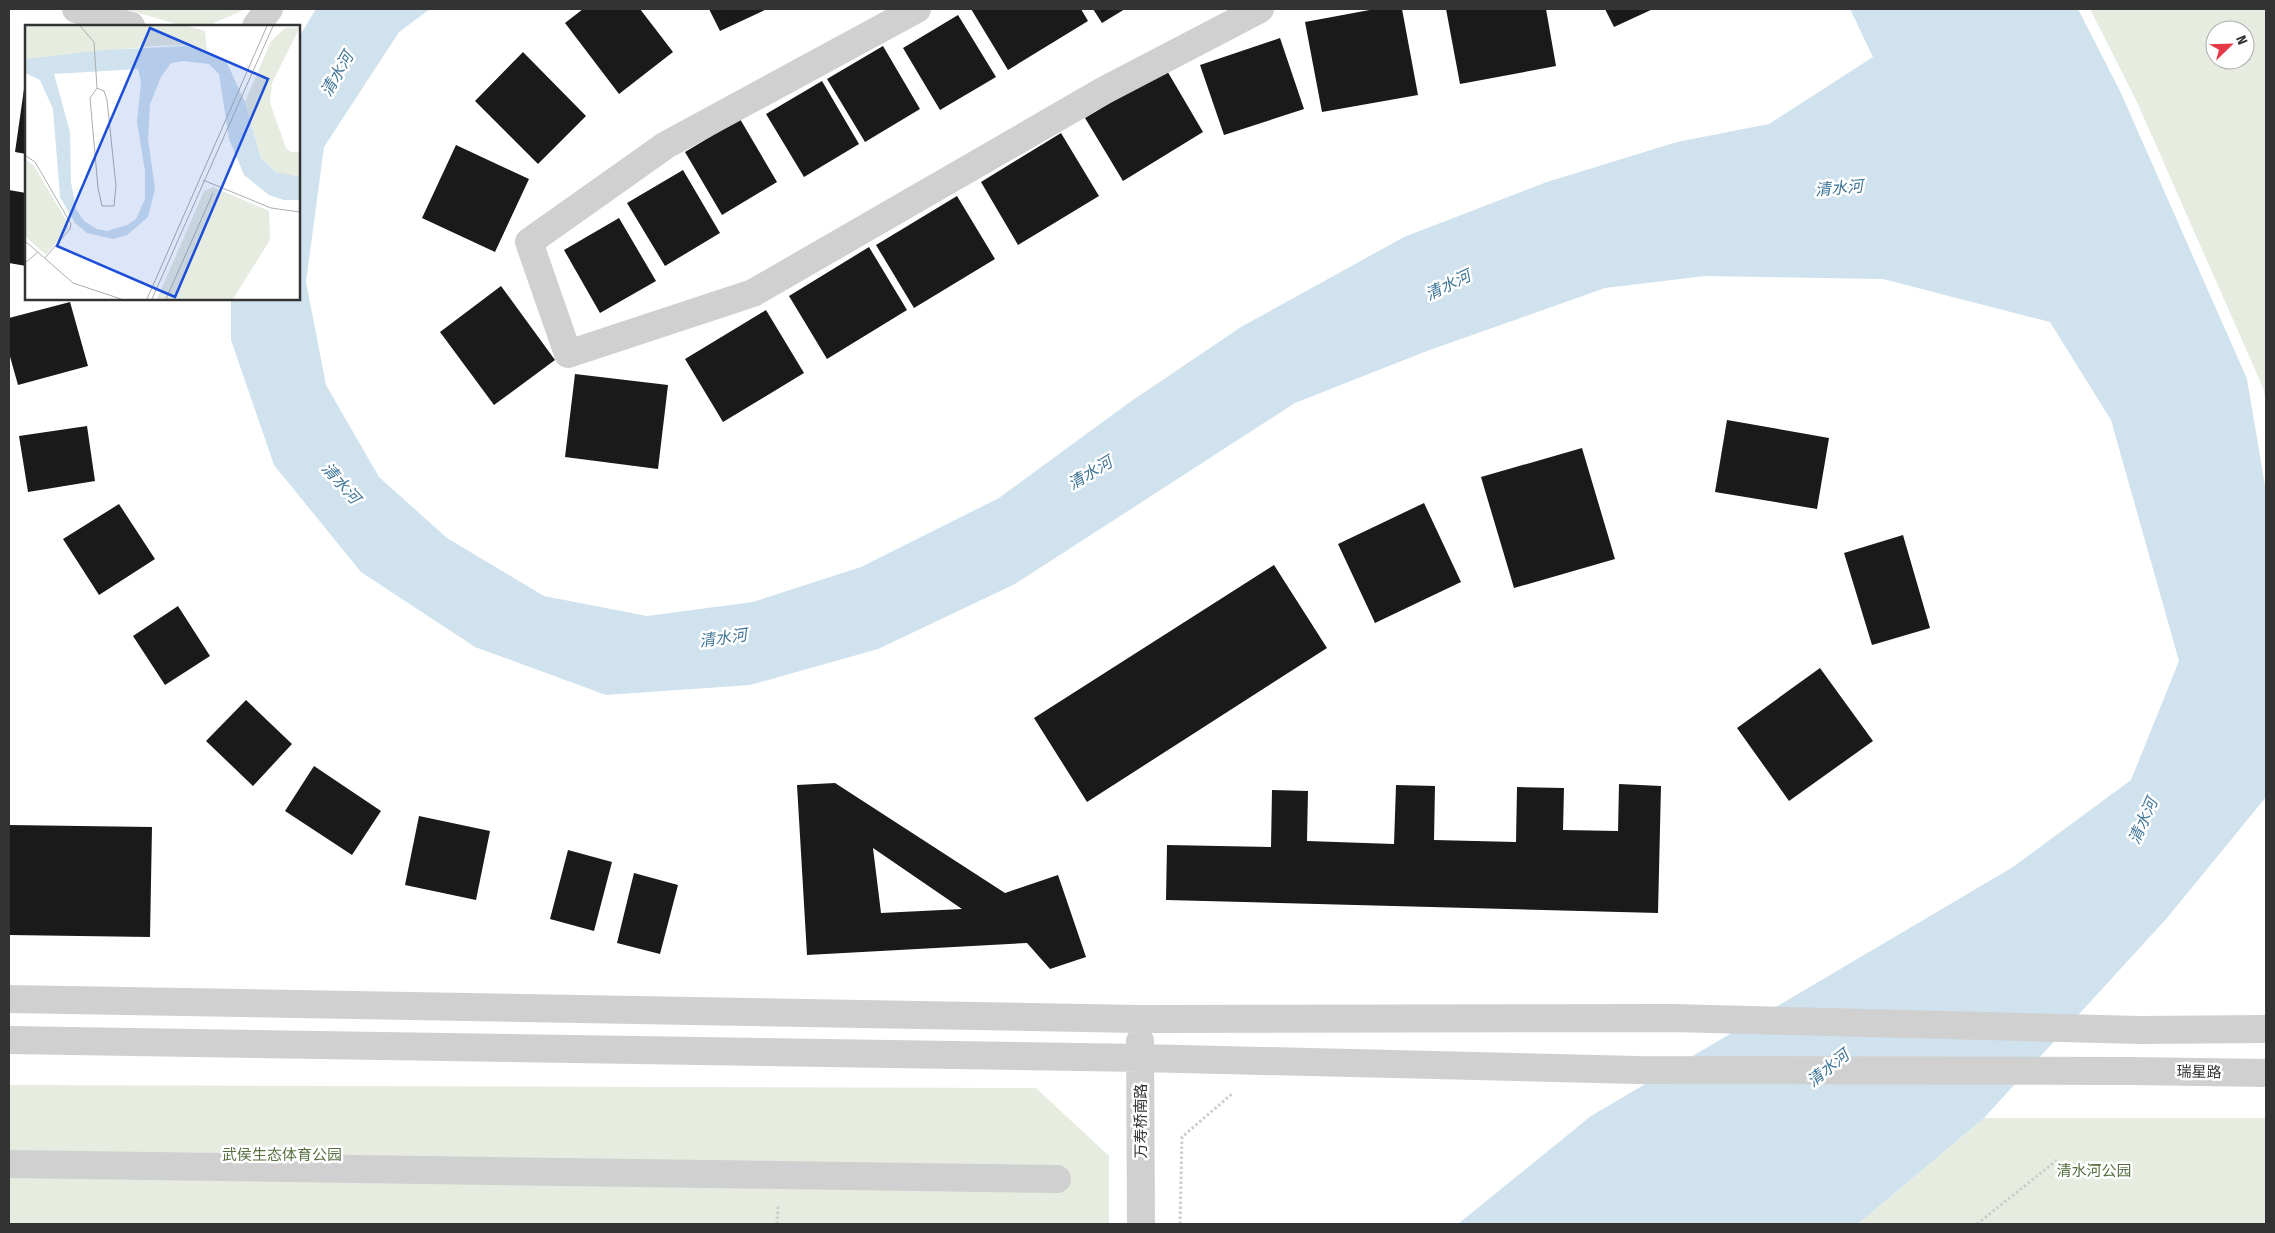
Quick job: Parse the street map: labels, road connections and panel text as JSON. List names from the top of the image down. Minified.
{"streets":{"street":["瑞星路","万寿桥南路"]},"crossings":[["瑞星路","万寿桥南路"]],"water":["清水河"],"parks":["武侯生态体育公园","清水河公园"],"north":"top right"}
